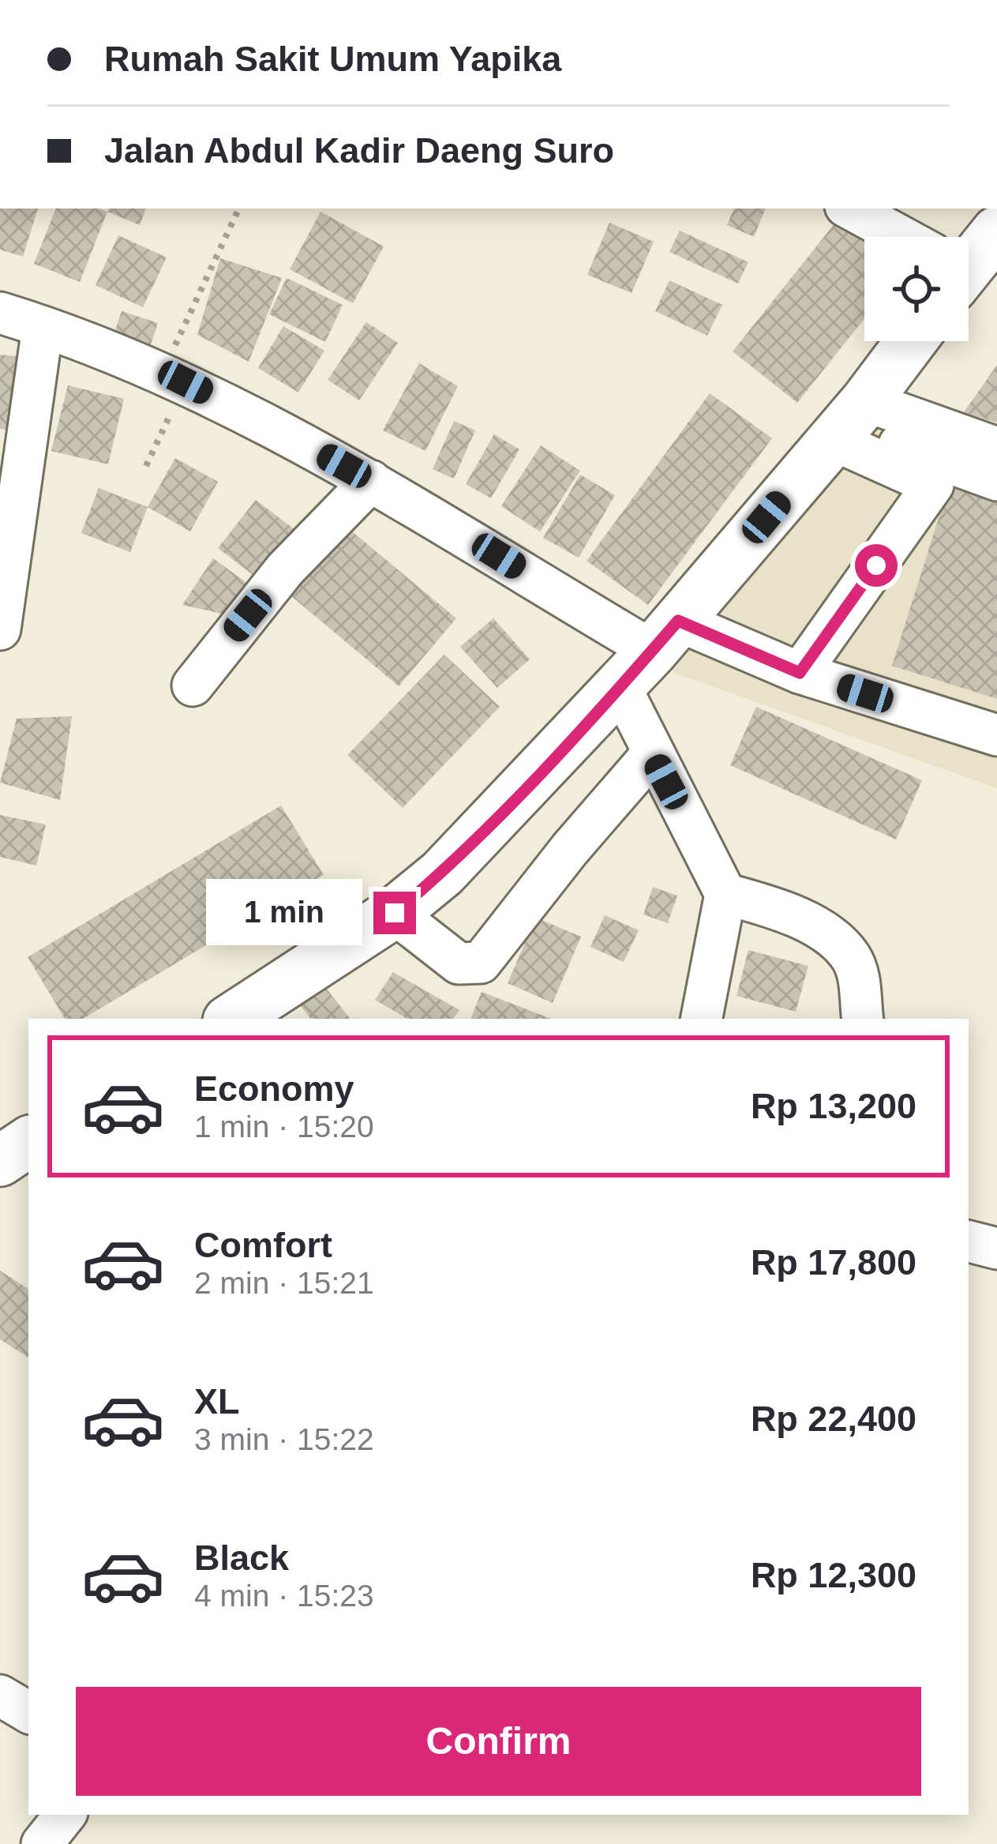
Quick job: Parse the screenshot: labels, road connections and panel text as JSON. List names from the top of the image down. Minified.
{"page":{"banner":["Rumah Sakit Umum Yapika","Jalan Abdul Kadir Daeng Suro"],"bubble":"1 min","list":[{"name":"Economy","note":"1 min · 15:20","value":"Rp 13,200"},{"name":"Comfort","note":"2 min · 15:21","value":"Rp 17,800"},{"name":"XL","note":"3 min · 15:22","value":"Rp 22,400"},{"name":"Black","note":"4 min · 15:23","value":"Rp 12,300"}],"buttons":"Confirm"}}
